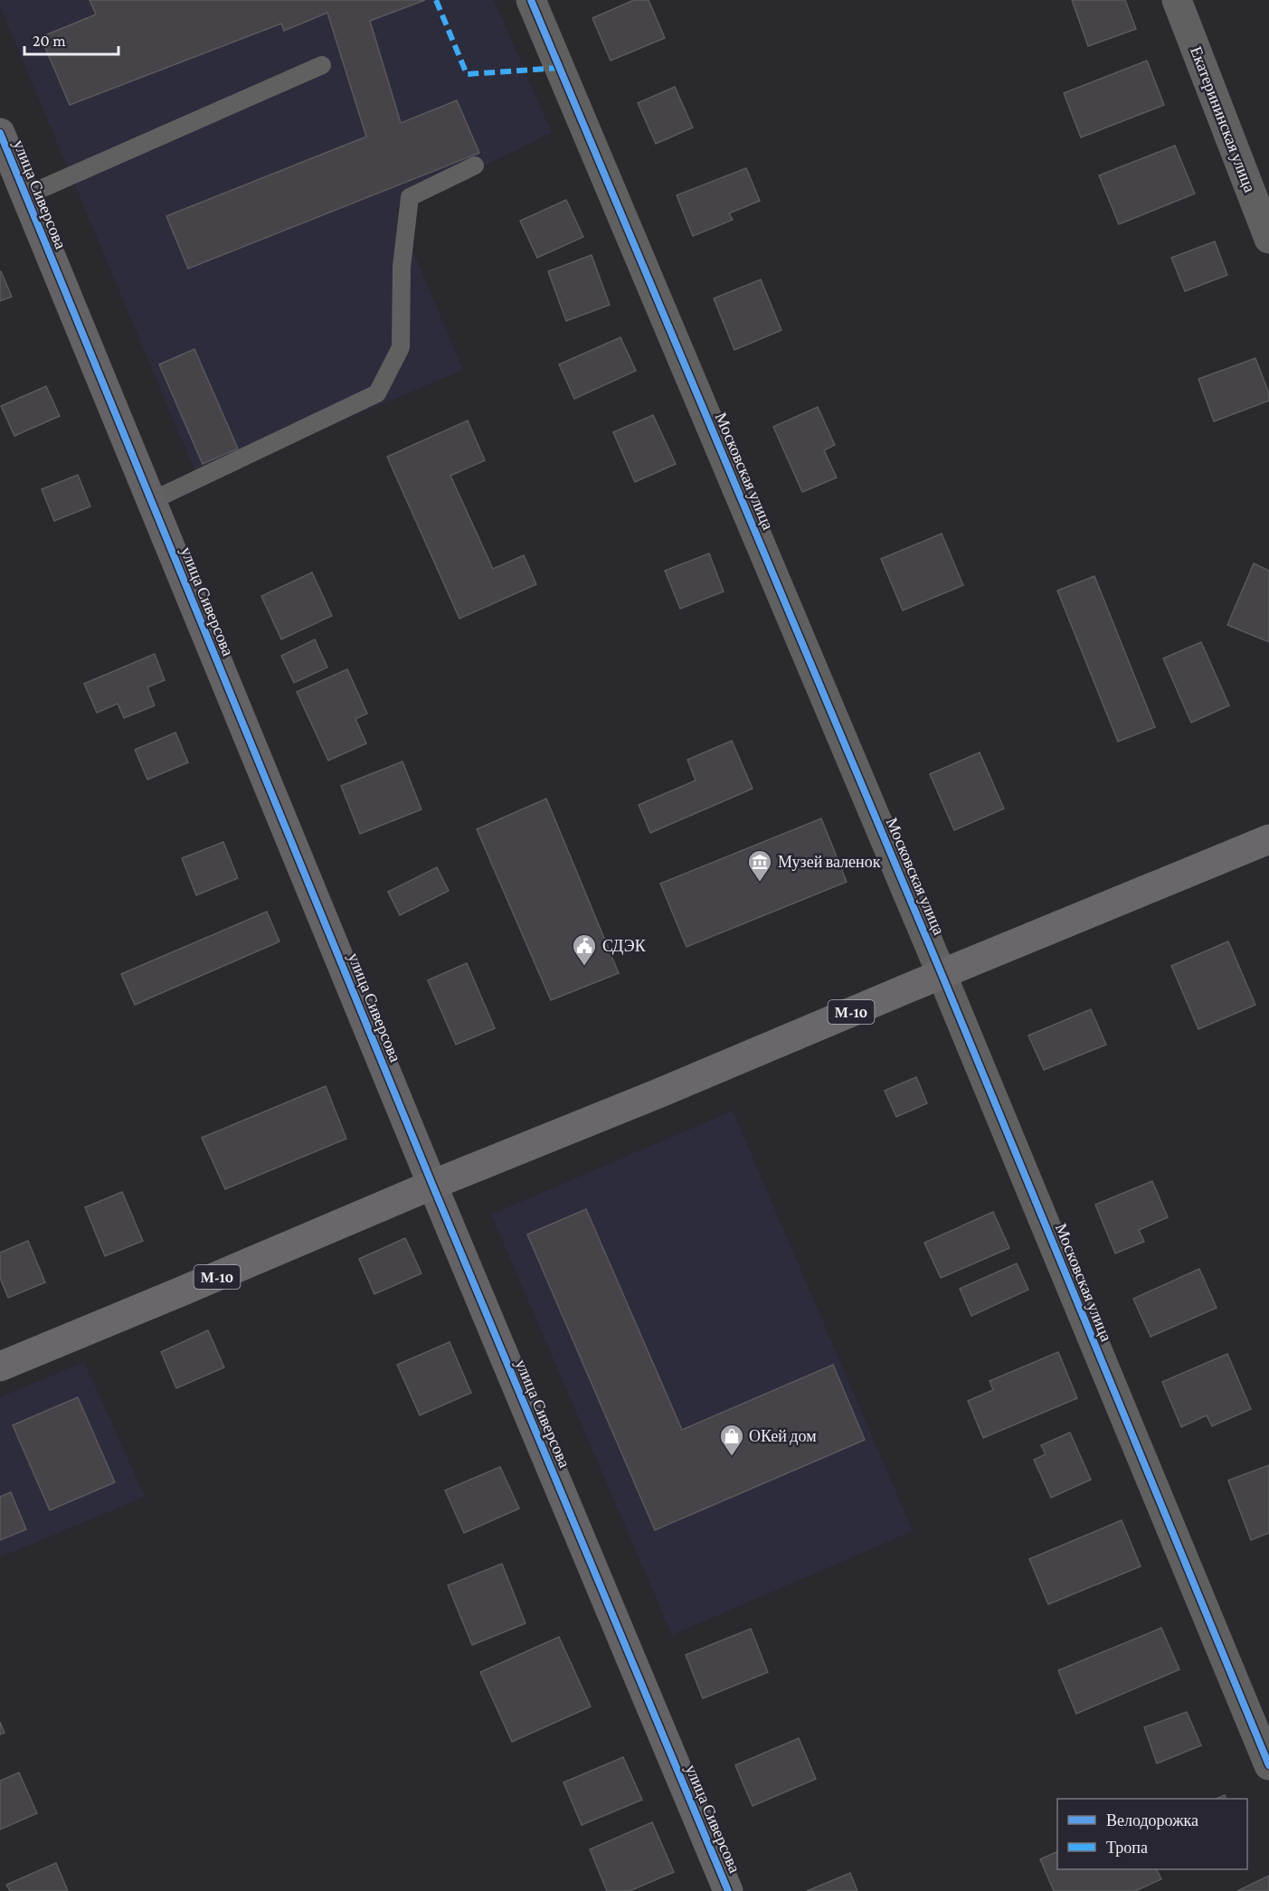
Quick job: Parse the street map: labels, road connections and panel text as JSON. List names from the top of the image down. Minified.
{"streets":{"highway":["М-10"],"street":["Екатерининская улица","улица Сиверсова","Московская улица"]},"crossings":[["улица Сиверсова","М-10"],["Московская улица","М-10"]],"places":{"museum":["Музей валенок"],"public building":["СДЭК"],"shop":["ОКей дом"]},"legend":["Велодорожка","Тропа"],"scale_bar":"20 m"}
